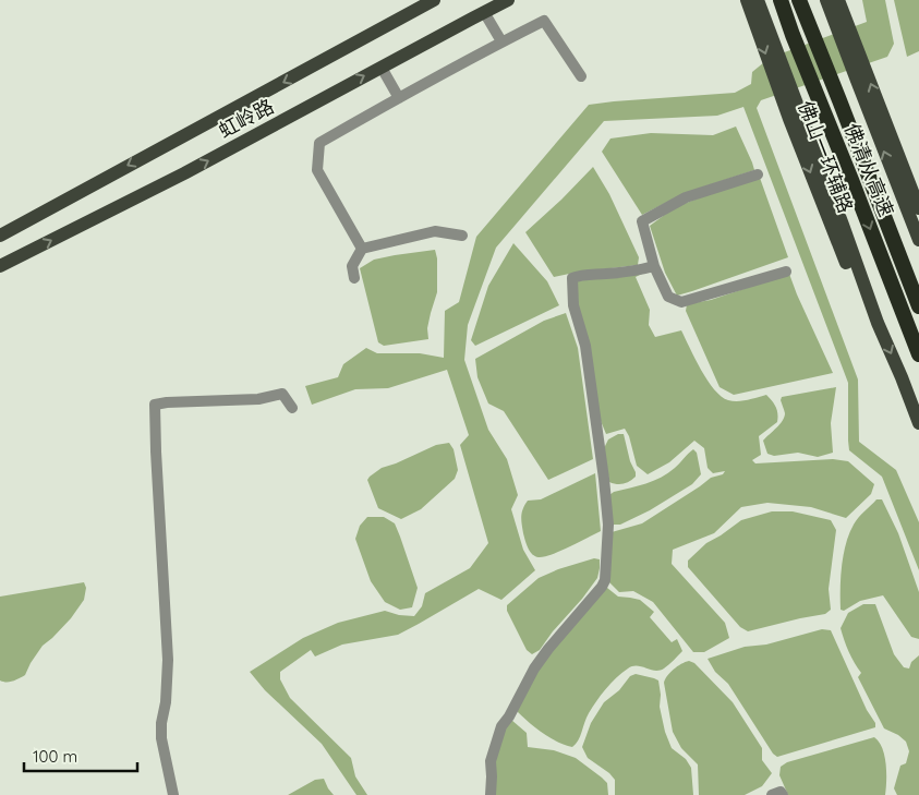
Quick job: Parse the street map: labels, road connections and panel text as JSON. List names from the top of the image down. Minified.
{"streets":{"highway":["佛清从高速"],"main road":["虹岭路","佛山一环辅路"]},"scale_bar":"100 m"}
